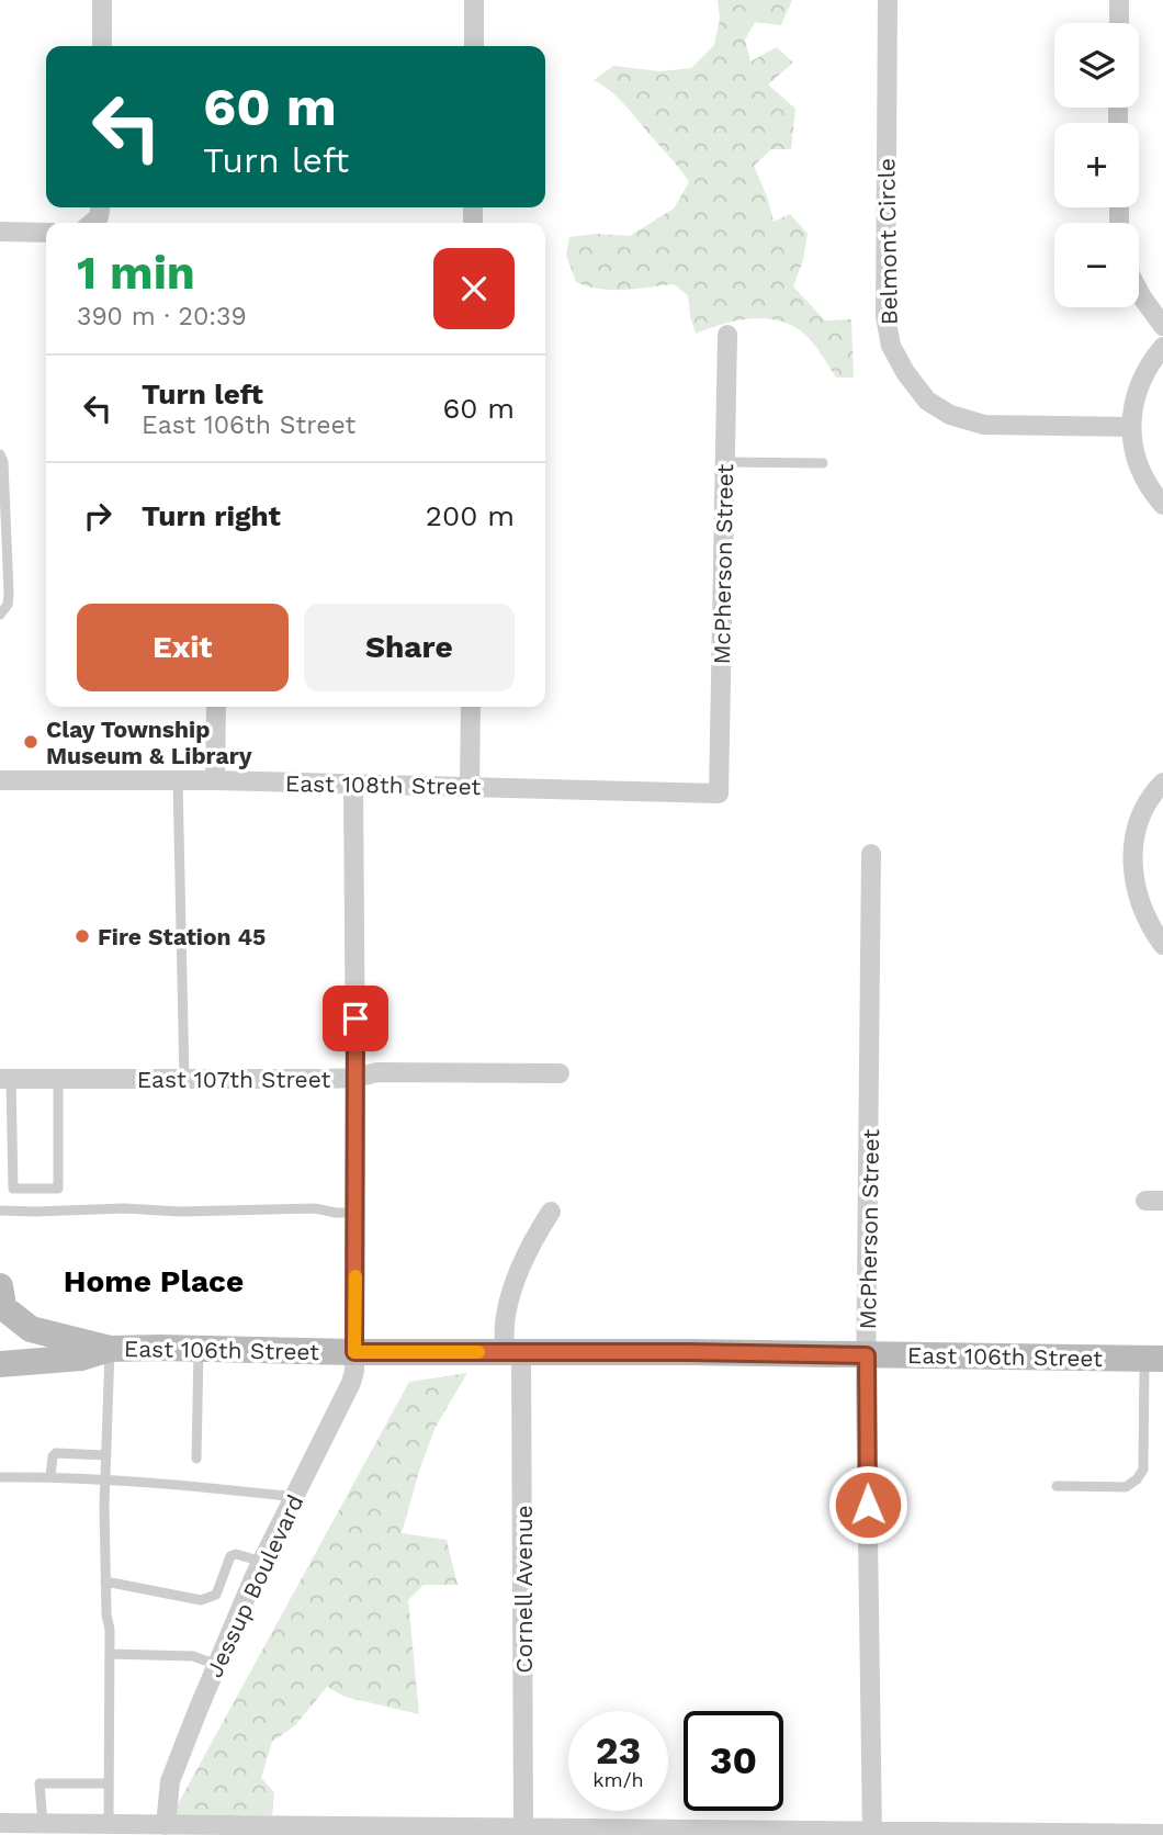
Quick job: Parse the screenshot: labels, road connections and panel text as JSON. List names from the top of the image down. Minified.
{"streets":{"street":["Belmont Circle","McPherson Street","East 108th Street","East 107th Street","East 106th Street","Jessup Boulevard","Cornell Avenue"]},"crossings":[["McPherson Street","East 108th Street"],["McPherson Street","East 106th Street"],["East 108th Street","Jessup Boulevard"],["East 107th Street","Jessup Boulevard"],["East 106th Street","Jessup Boulevard"],["East 106th Street","Cornell Avenue"]],"districts":["Home Place"],"places":["Clay Township Museum & Library","Fire Station 45"],"page":{"map_buttons":["+","−"],"turn":["60 m","Turn left"],"heading":["1 min","390 m · 20:39"],"list":[{"name":"Turn left","note":"East 106th Street","value":"60 m"},{"name":"Turn right","value":"200 m"}],"buttons":["Exit","Share"],"speed":"23 km/h","limit":"30"}}
